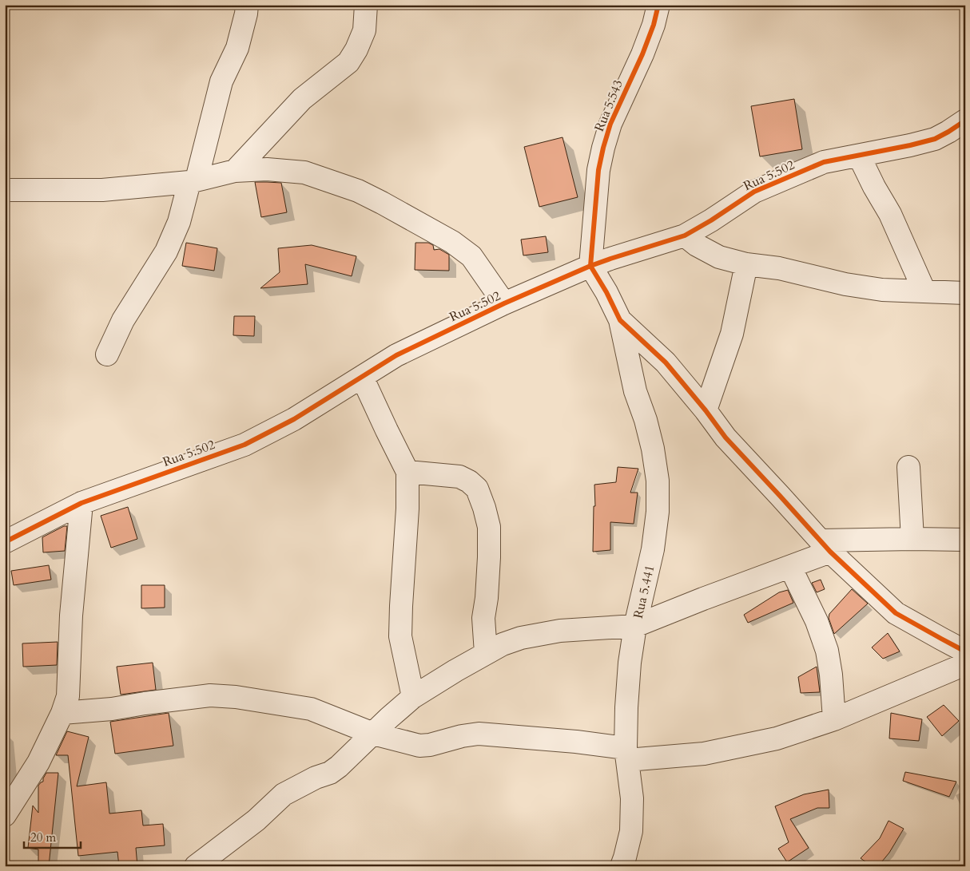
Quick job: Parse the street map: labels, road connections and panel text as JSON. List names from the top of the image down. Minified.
{"streets":{"street":["Rua 5.543","Rua 5.502","Rua 5.441"]},"crossings":[["Rua 5.543","Rua 5.502"]],"scale_bar":"20 m"}
